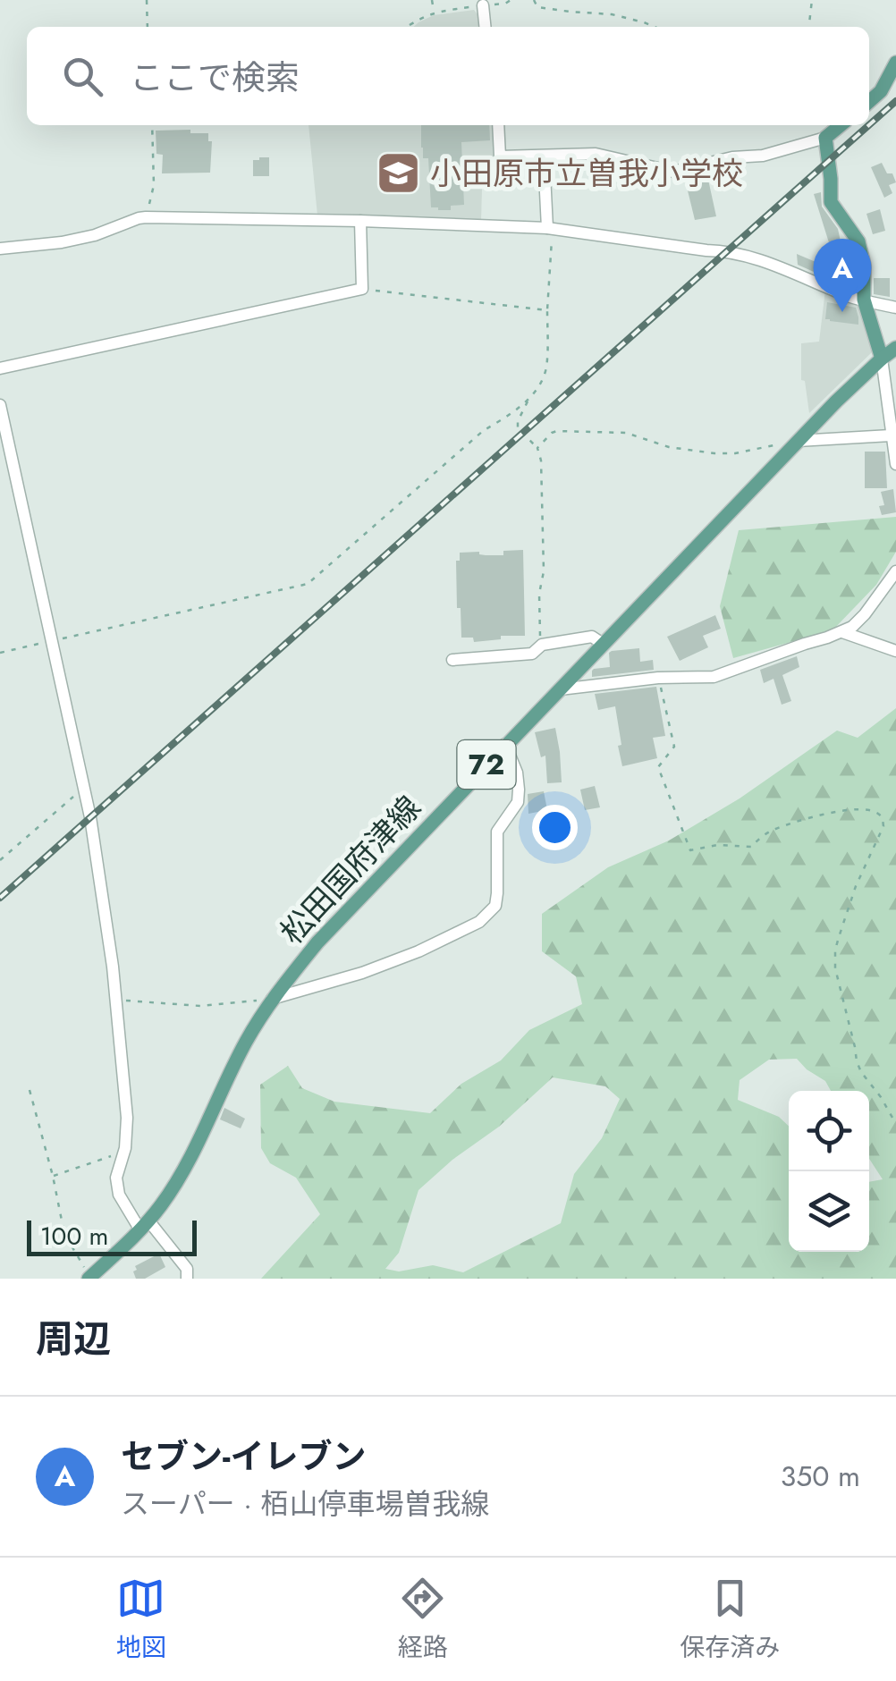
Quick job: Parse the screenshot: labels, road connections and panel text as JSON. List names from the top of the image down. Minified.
{"streets":{"main road":["72","松田国府津線"]},"places":{"school or university":["小田原市立曽我小学校"]},"scale_bar":"100 m","page":{"search":"ここで検索","pins":"A","scale":"100 m","heading":"周辺","list":[{"mark":"A","name":"セブン-イレブン","note":"スーパー · 栢山停車場曽我線","value":"350 m"}],"nav":["地図","経路","保存済み"]}}
